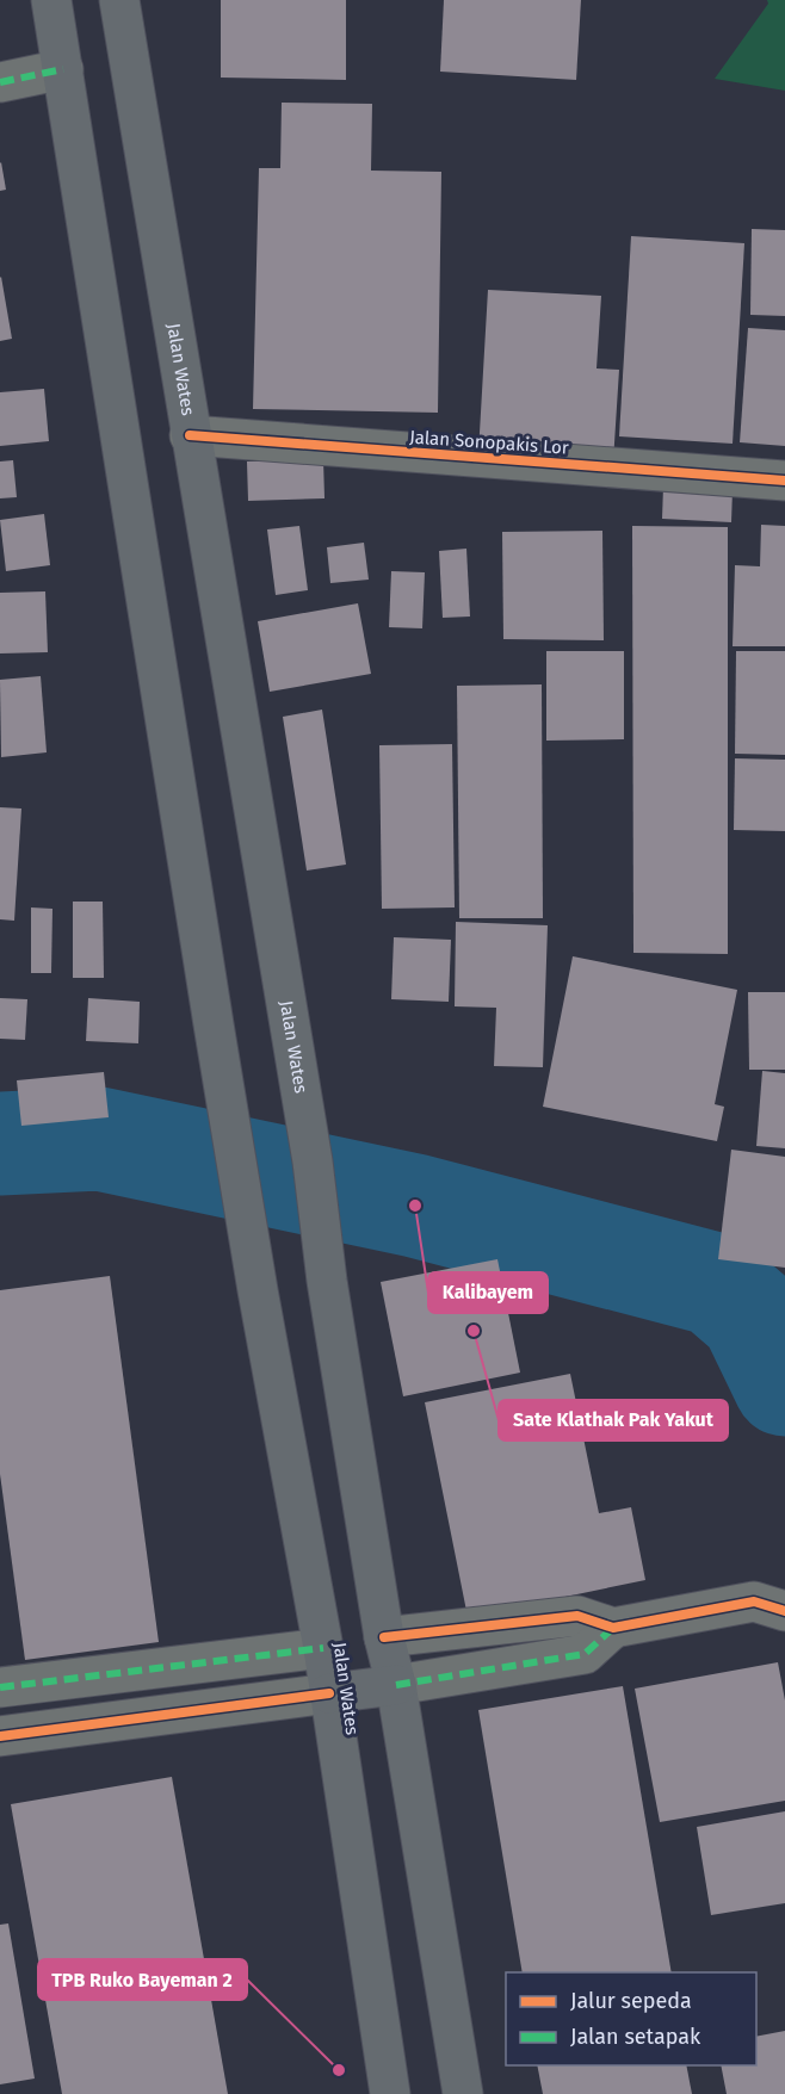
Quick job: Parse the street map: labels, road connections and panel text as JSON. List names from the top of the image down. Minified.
{"streets":{"main road":["Jalan Wates"],"street":["Jalan Sonopakis Lor"]},"crossings":[["Jalan Wates","Jalan Sonopakis Lor"]],"places":["Kalibayem","Sate Klathak Pak Yakut","TPB Ruko Bayeman 2"],"legend":["Jalur sepeda","Jalan setapak"]}
